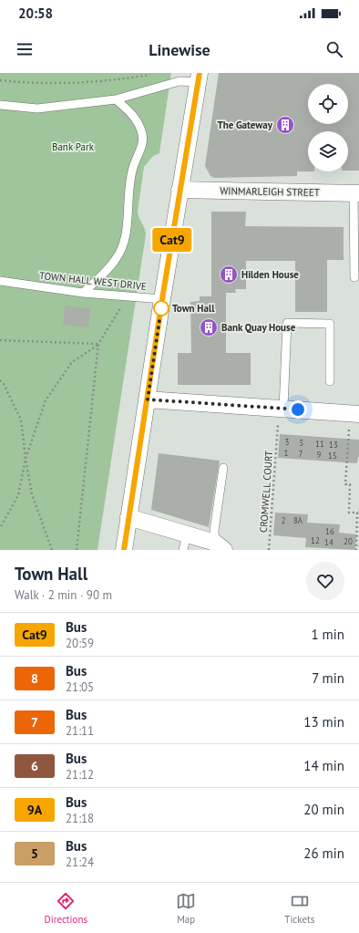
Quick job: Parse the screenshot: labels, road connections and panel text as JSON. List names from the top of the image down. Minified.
{"streets":{"street":["WINMARLEIGH STREET"],"lane":["TOWN HALL WEST DRIVE"],"path":["CROMWELL COURT"]},"parks":["Bank Park"],"places":{"building":["The Gateway","Hilden House","Bank Quay House"],"other":["Town Hall"]},"lines":["bus line Cat9"],"house_numbers":["3","5","11","13","1","7","9","15","2","8A","16","12","20","14"],"page":{"status":"20:58","header":"Linewise","on_map":"Cat9","heading":["Town Hall","Walk · 2 min · 90 m"],"list":[{"mark":"Cat9","name":"Bus","note":"20:59","value":"1 min"},{"mark":"8","name":"Bus","note":"21:05","value":"7 min"},{"mark":"7","name":"Bus","note":"21:11","value":"13 min"},{"mark":"6","name":"Bus","note":"21:12","value":"14 min"},{"mark":"9A","name":"Bus","note":"21:18","value":"20 min"},{"mark":"5","name":"Bus","note":"21:24","value":"26 min"}],"tabs":["Directions","Map","Tickets"]}}
